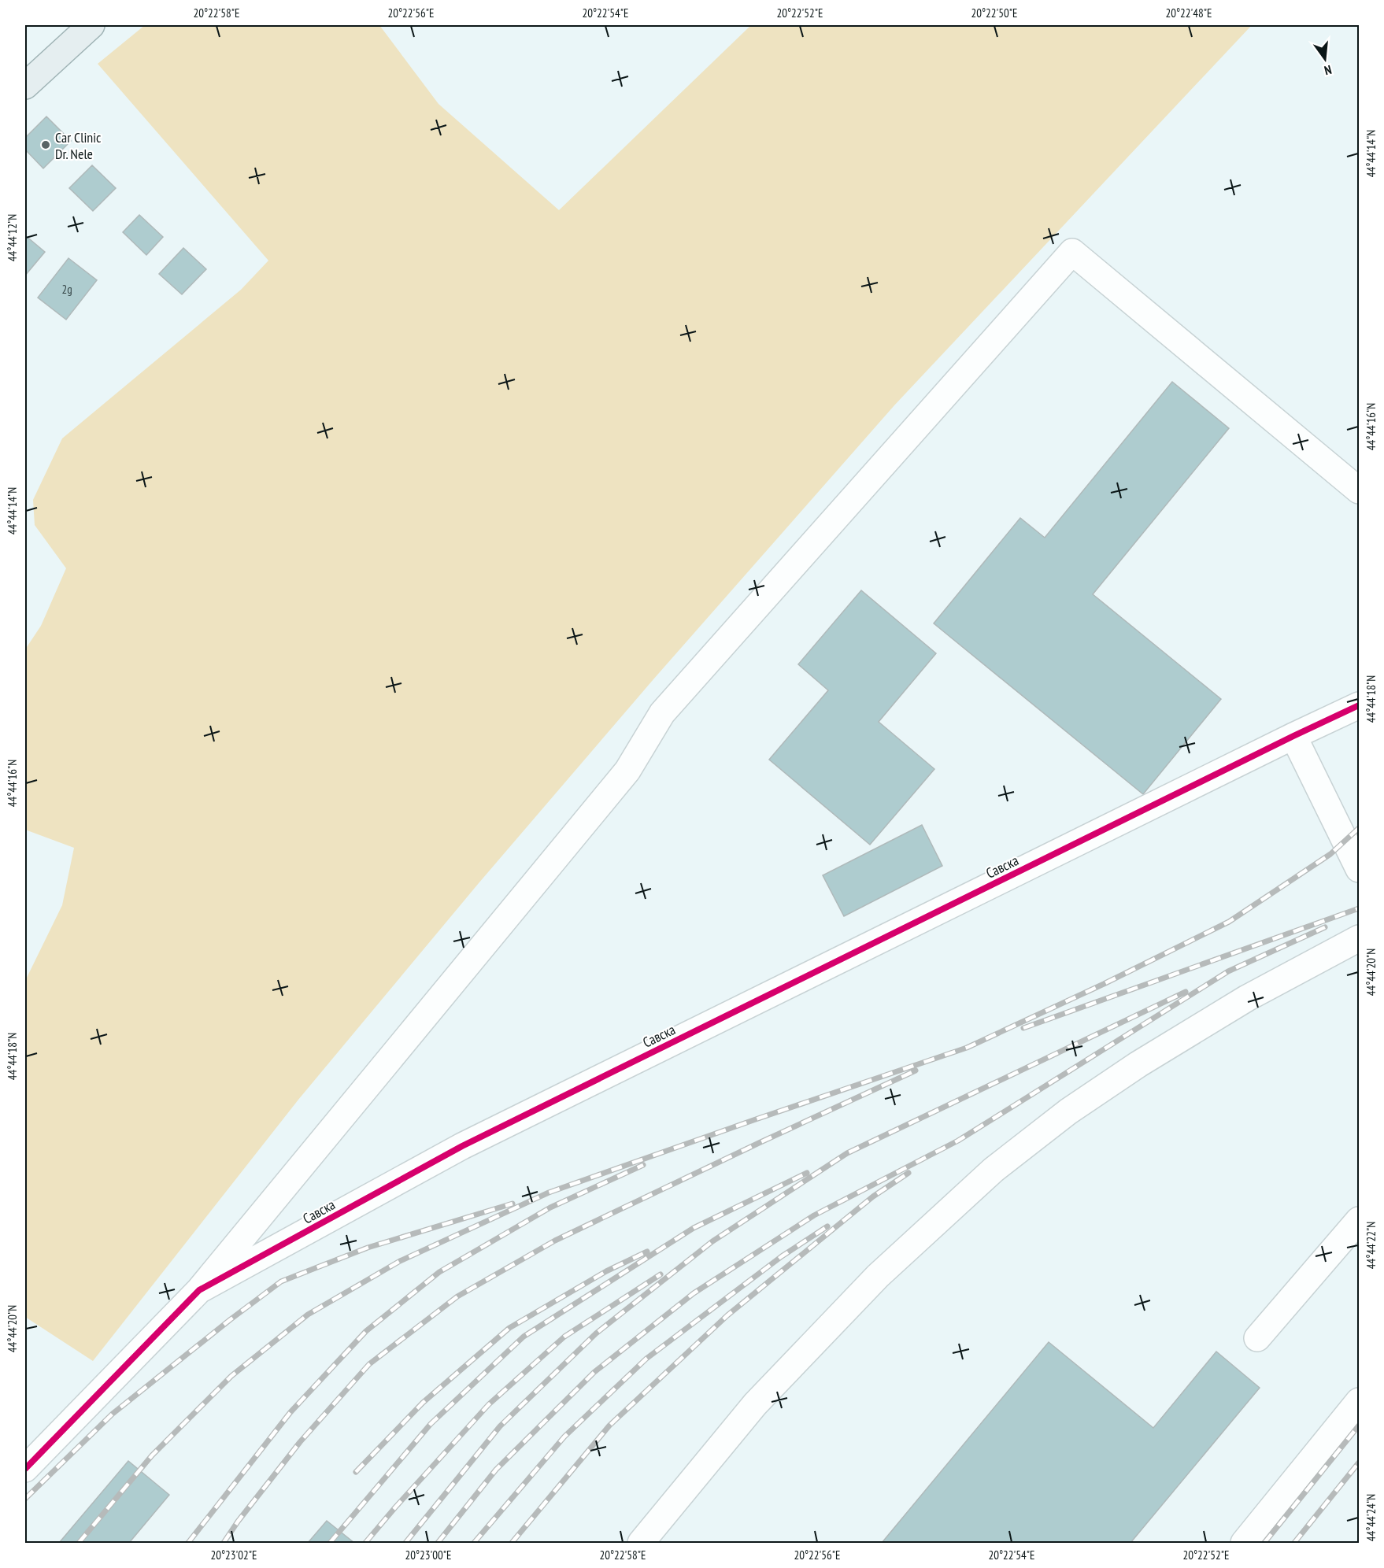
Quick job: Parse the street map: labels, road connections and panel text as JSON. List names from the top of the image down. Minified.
{"streets":{"street":["Савска"]},"places":["Car Clinic Dr. Nele"],"house_numbers":["2g"],"north":"bottom","coordinates":["20°22'58\"E","20°22'56\"E","20°22'54\"E","20°22'52\"E","20°22'50\"E","20°22'48\"E","44°44'14\"N","44°44'12\"N","44°44'16\"N","44°44'18\"N","44°44'20\"N","44°44'22\"N","44°44'24\"N","20°23'02\"E","20°23'00\"E"]}
